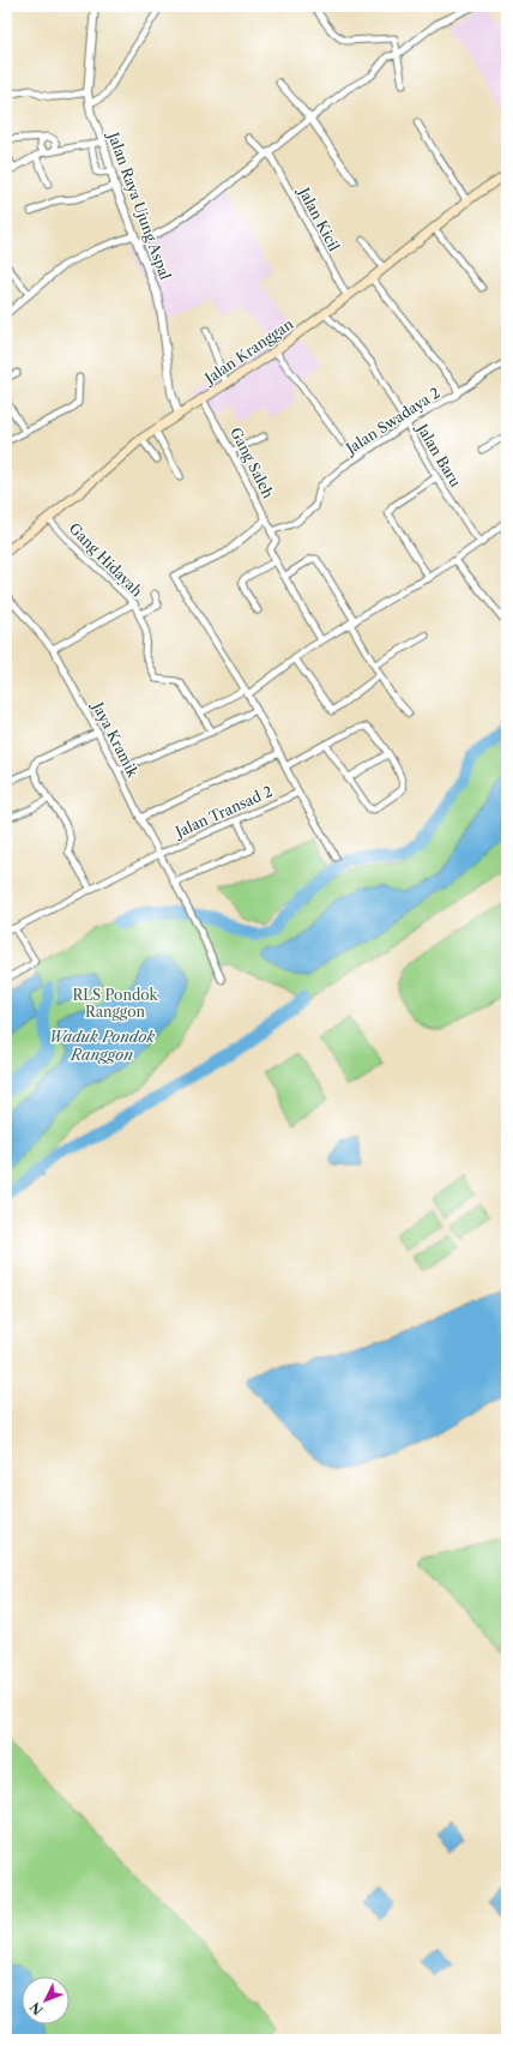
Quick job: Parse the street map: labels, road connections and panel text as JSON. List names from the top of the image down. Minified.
{"streets":{"main road":["Jalan Kranggan"],"street":["Jalan Raya Ujung Aspal","Jalan Kicil","Jalan Swadaya 2","Jalan Baru","Gang Saleh","Gang Hidayah","Jaya Kramik","Jalan Transad 2"]},"crossings":[["Jalan Raya Ujung Aspal","Jalan Kranggan"],["Jalan Kicil","Jalan Kranggan"],["Jalan Kranggan","Jalan Swadaya 2"],["Jalan Kranggan","Jalan Baru"],["Jalan Kranggan","Gang Saleh"],["Jalan Kranggan","Gang Hidayah"],["Jalan Swadaya 2","Jalan Baru"],["Jaya Kramik","Jalan Transad 2"]],"water":["Waduk Pondok Ranggon"],"parks":["RLS Pondok Ranggon"],"north":"bottom left"}
